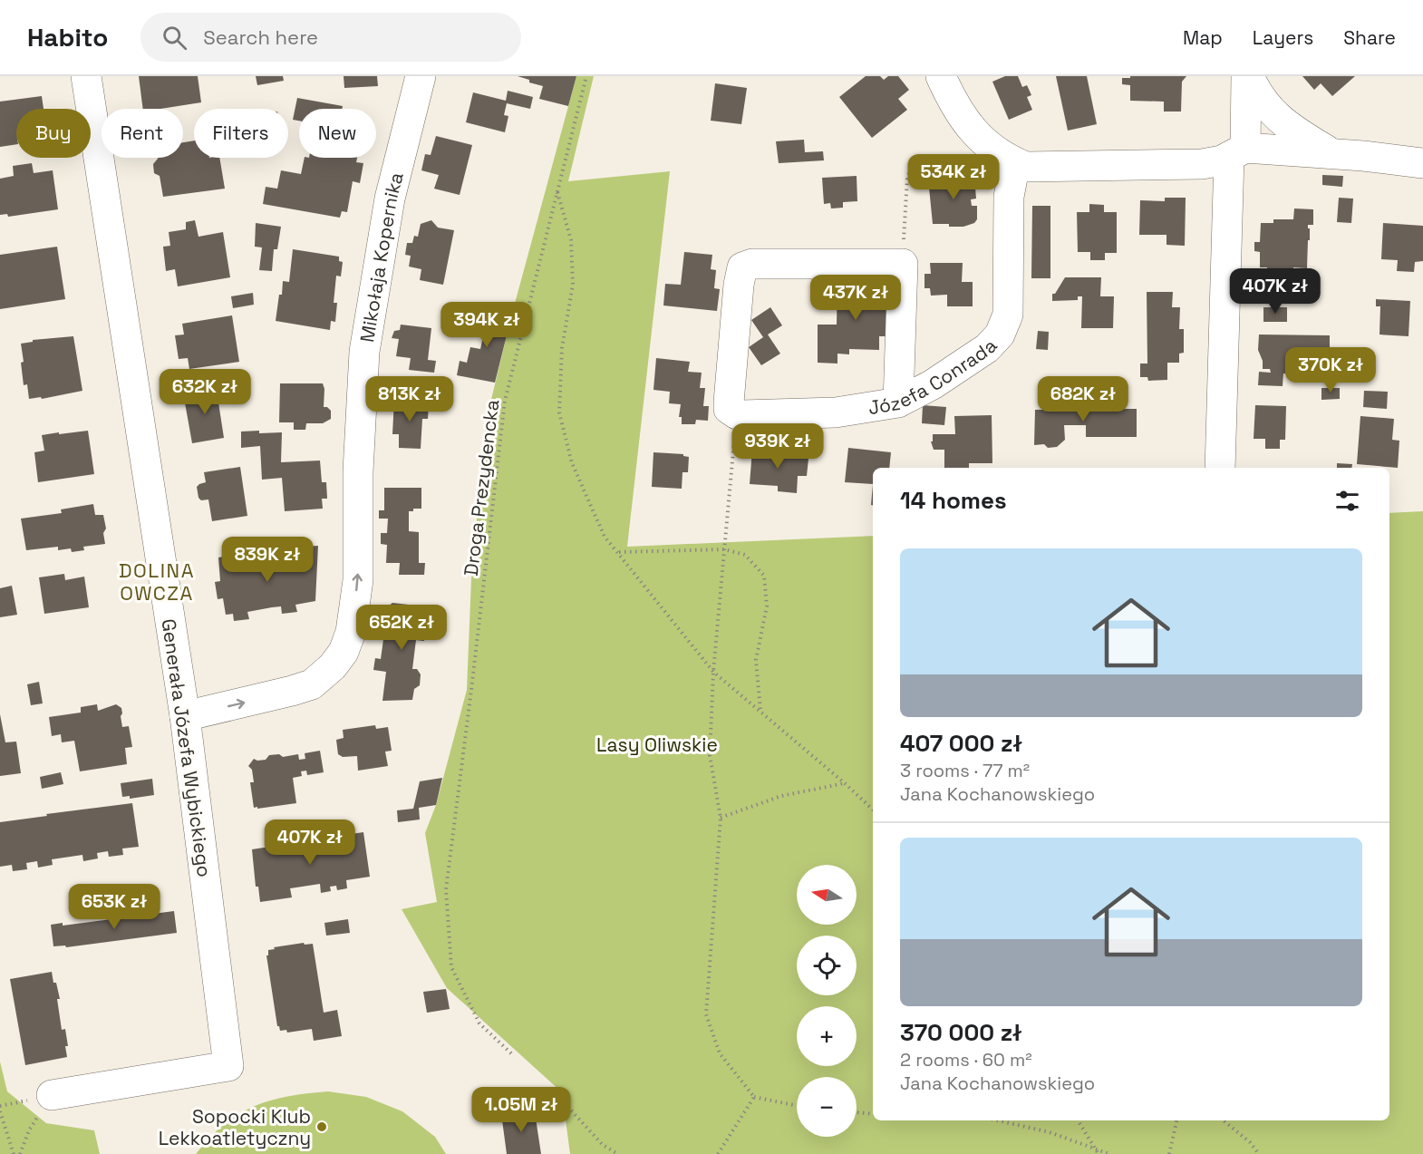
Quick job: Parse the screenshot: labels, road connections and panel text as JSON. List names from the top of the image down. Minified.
{"streets":{"street":["Mikołaja Kopernika","Józefa Conrada","Generała Józefa Wybickiego"],"path":["Droga Prezydencka"]},"crossings":[["Mikołaja Kopernika","Generała Józefa Wybickiego"]],"one_way":["Mikołaja Kopernika"],"districts":["DOLINA OWCZA"],"parks":["Lasy Oliwskie"],"places":["Sopocki Klub Lekkoatletyczny"],"north":"left","page":{"header":"Habito","search":"Search here","nav":["Map","Layers","Share"],"chip":["Buy","Rent","Filters","New"],"price":["534K zł","407K zł","437K zł","394K zł","370K zł","632K zł","813K zł","682K zł","939K zł","839K zł","652K zł","407K zł","653K zł","1.05M zł"],"heading":"14 homes","list":[{"name":"407 000 zł","note":"3 rooms · 77 m² · Jana Kochanowskiego"},{"name":"370 000 zł","note":"2 rooms · 60 m² · Jana Kochanowskiego"}],"map_buttons":["+","−"]}}
